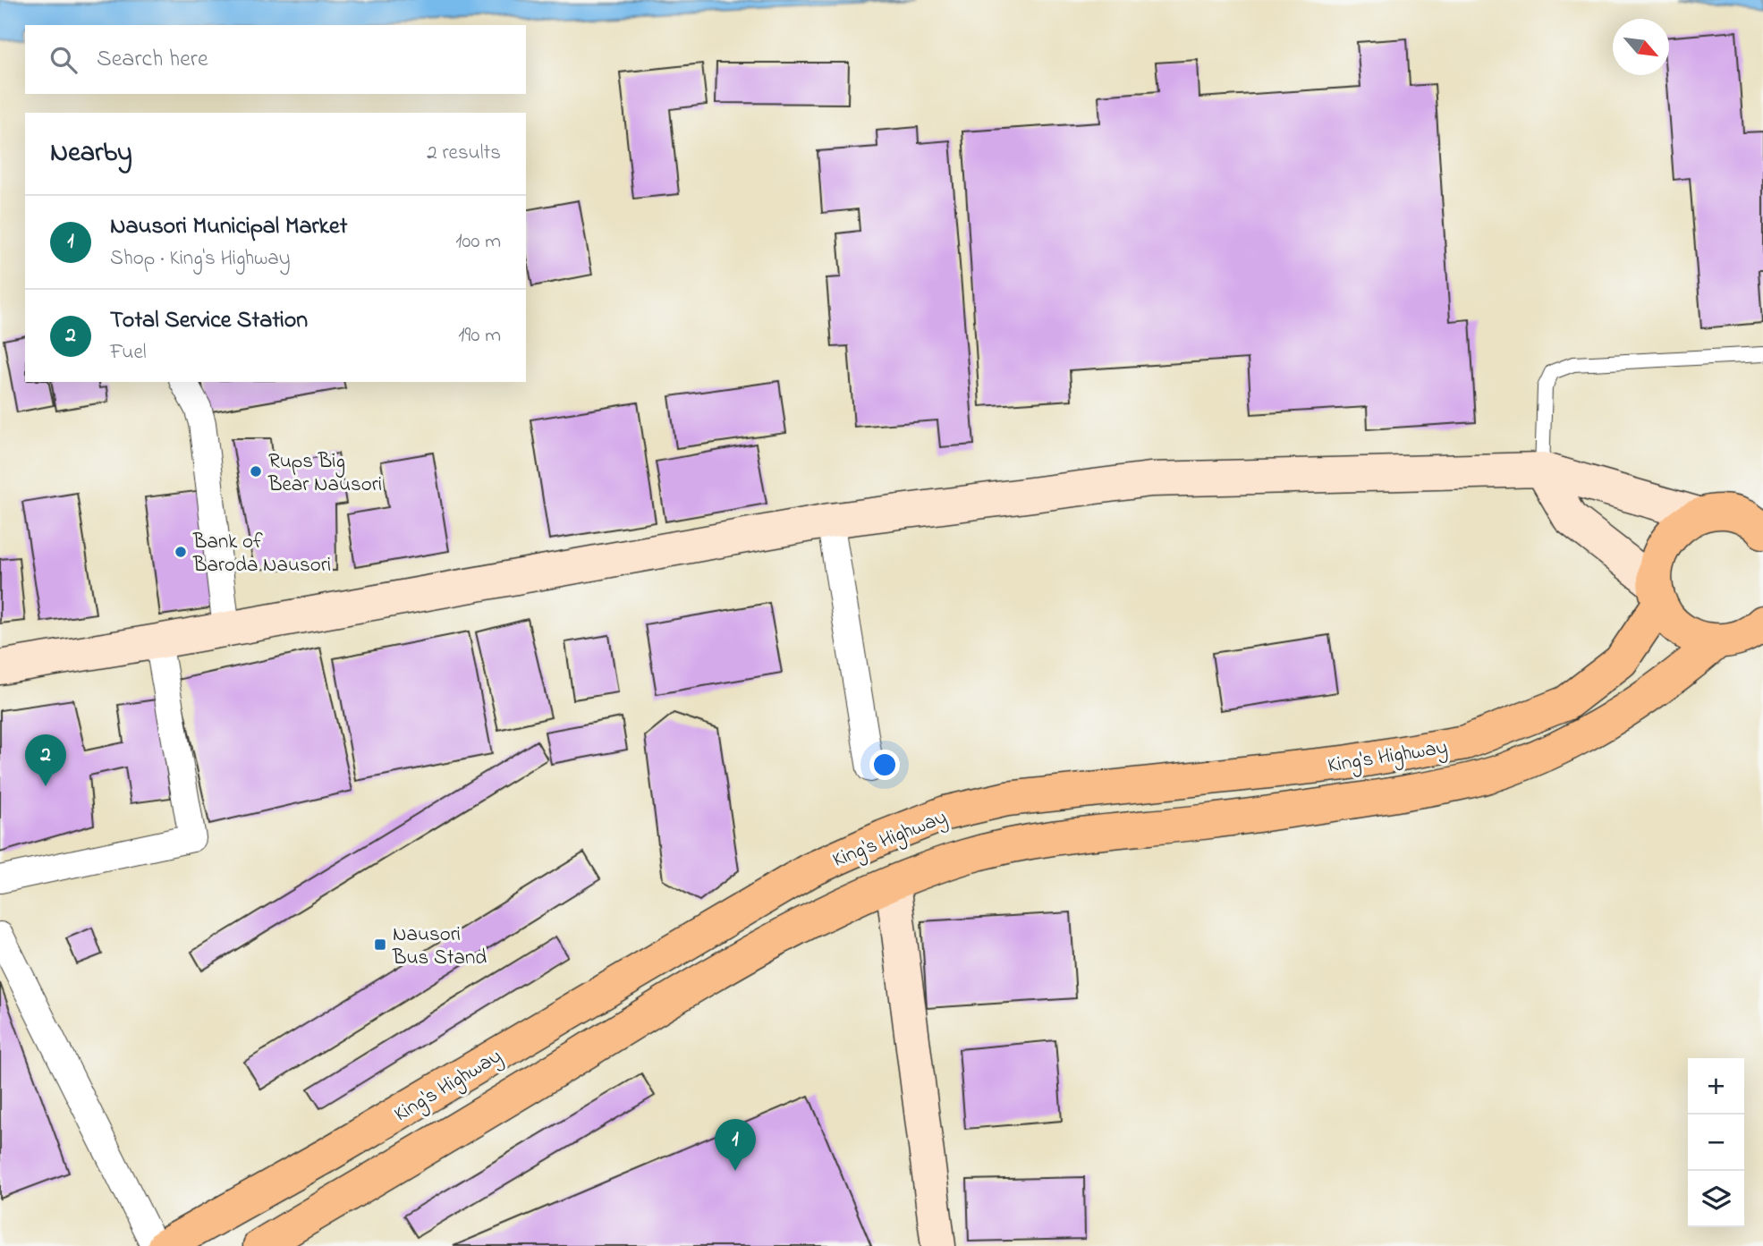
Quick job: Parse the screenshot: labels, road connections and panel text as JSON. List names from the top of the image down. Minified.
{"streets":{"highway":["King's Highway"]},"places":{"other":["Rups Big Bear Nausori","Bank of Baroda Nausori"],"transit":["Nausori Bus Stand"]},"north":"bottom right","page":{"search":"Search here","heading":["Nearby","2 results"],"list":[{"mark":"1","name":"Nausori Municipal Market","note":"Shop · King's Highway","value":"100 m"},{"mark":"2","name":"Total Service Station","note":"Fuel","value":"190 m"}],"pins":["2","1"],"map_buttons":["+","−"]}}
